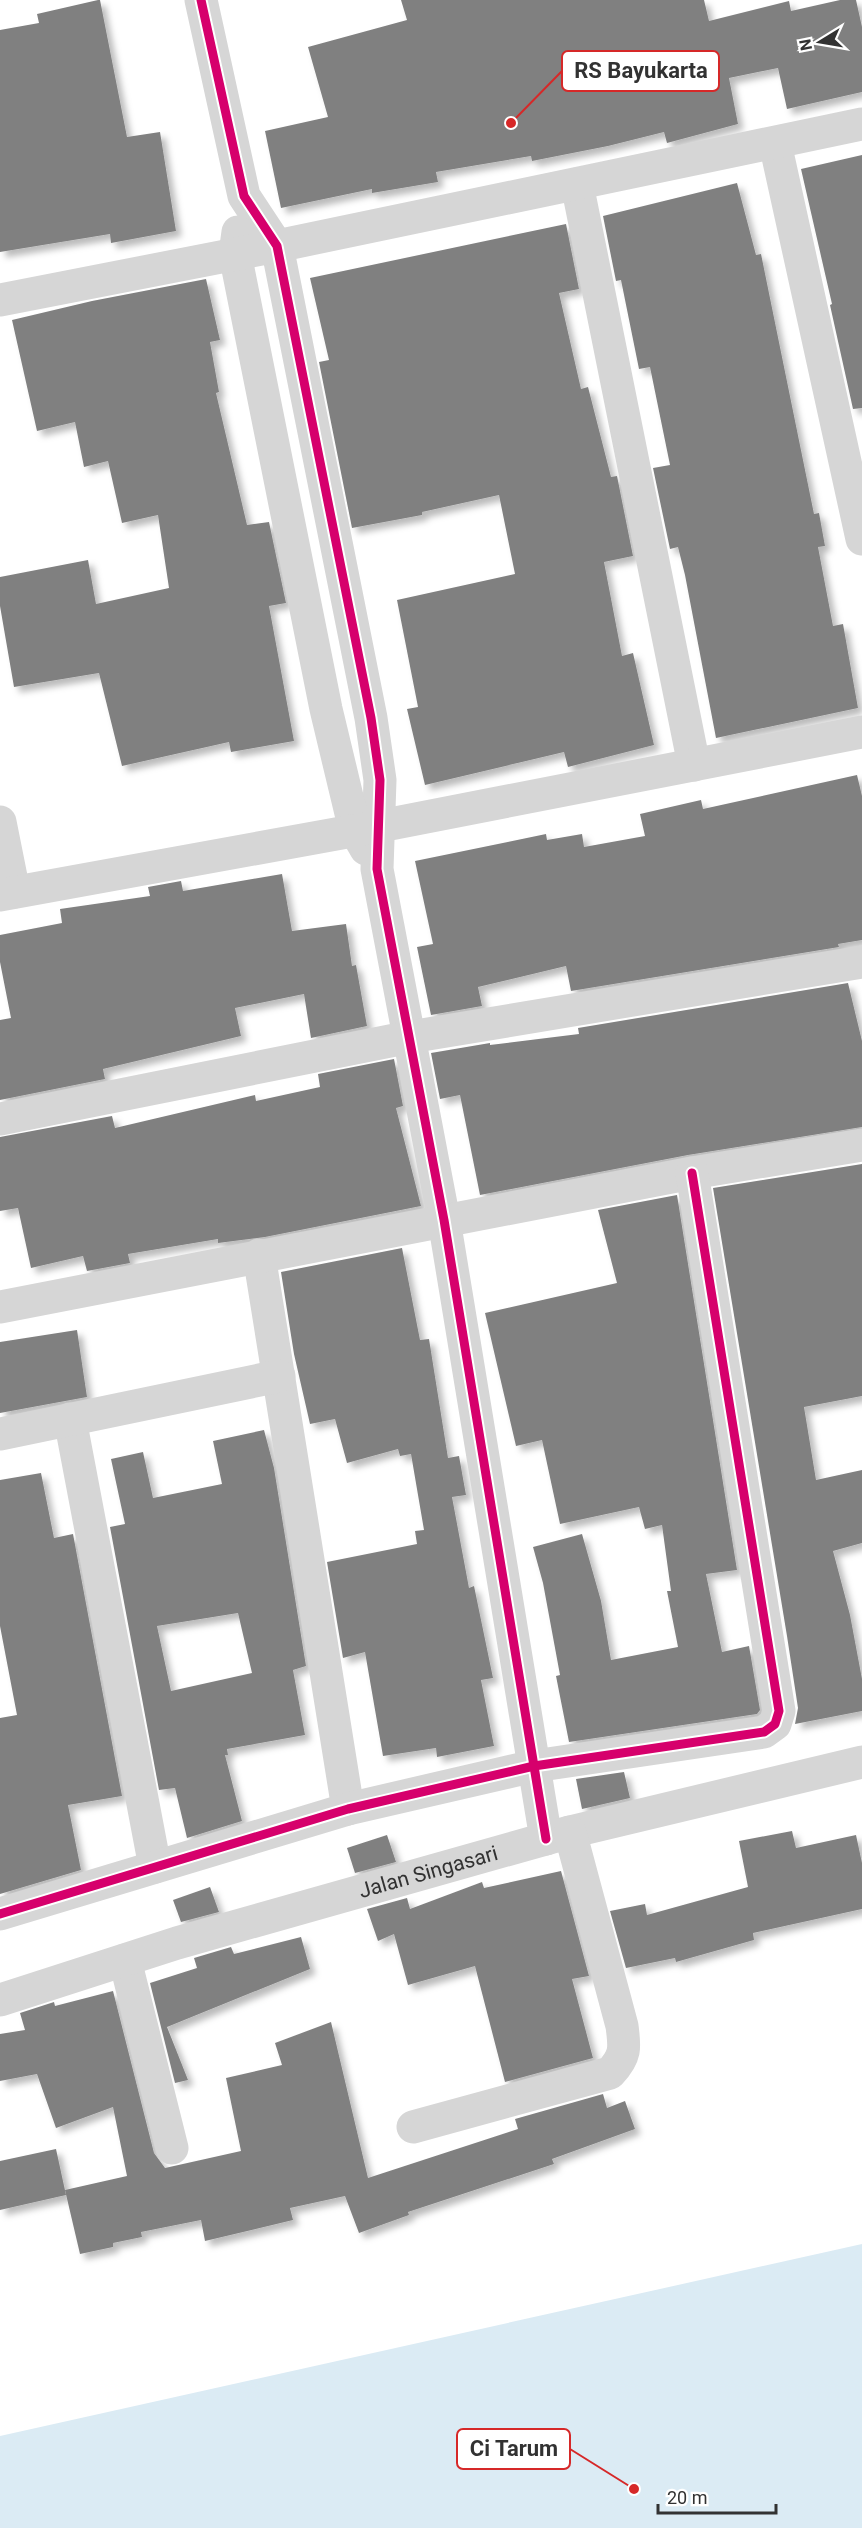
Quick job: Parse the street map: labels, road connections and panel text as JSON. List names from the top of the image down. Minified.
{"streets":{"street":["Jalan Singasari"]},"places":["RS Bayukarta","Ci Tarum"],"scale_bar":"20 m","north":"left"}
